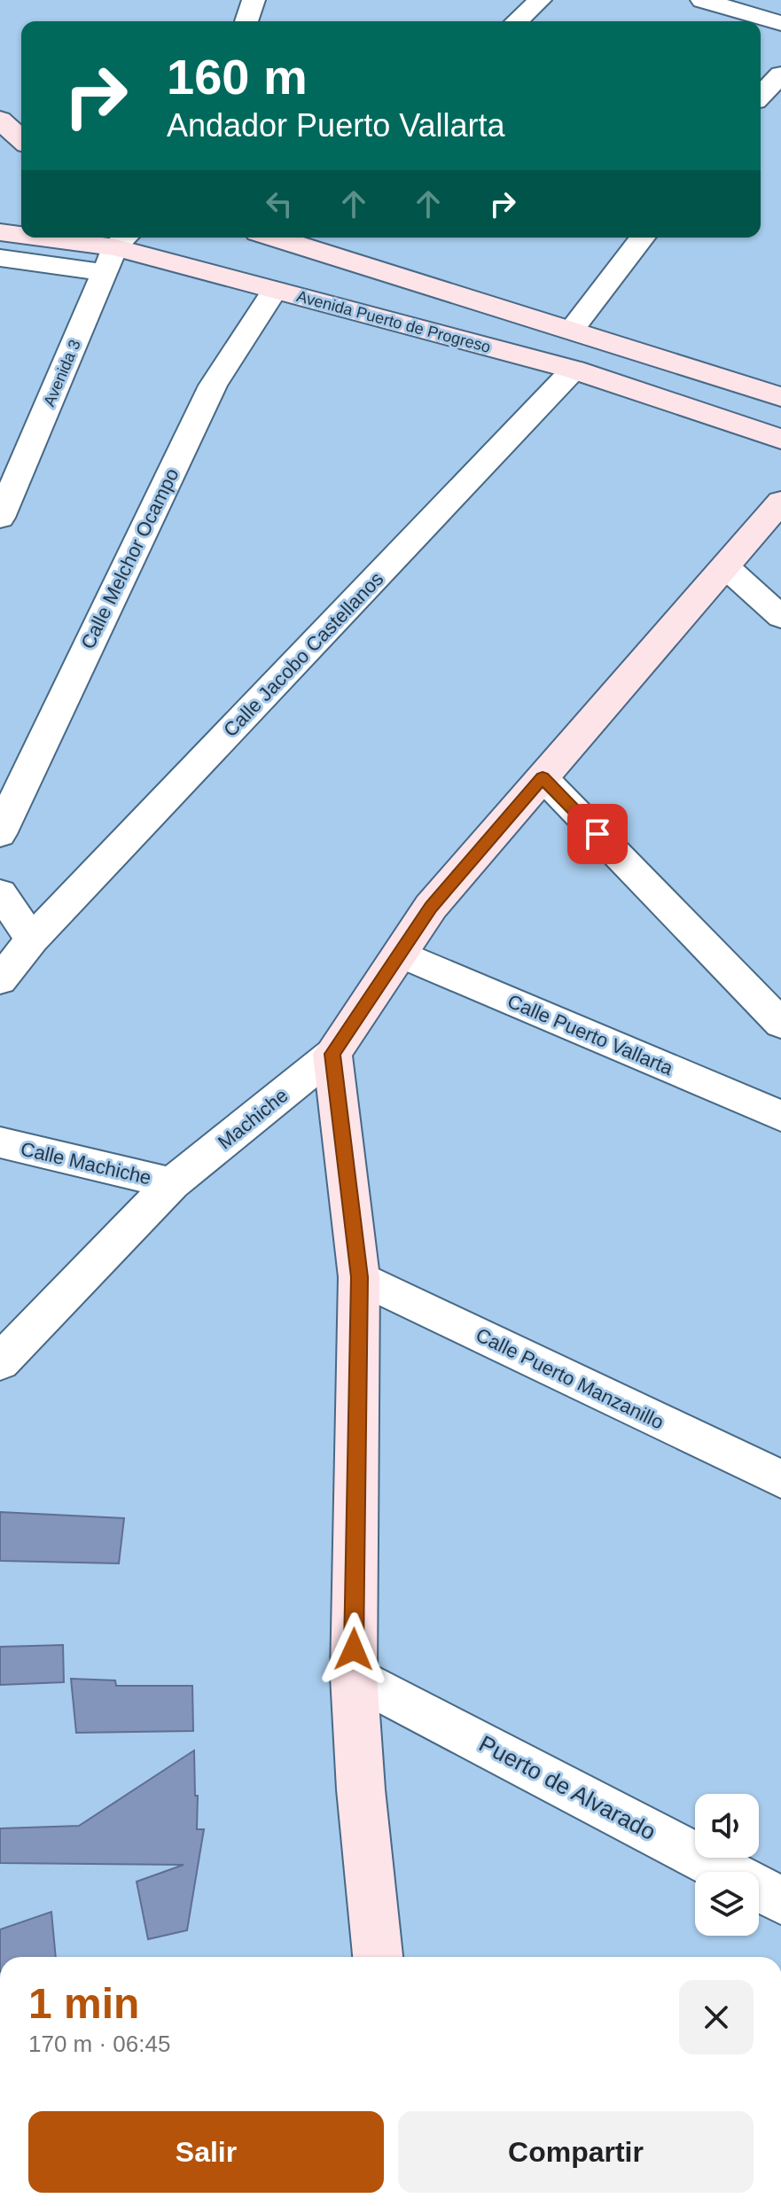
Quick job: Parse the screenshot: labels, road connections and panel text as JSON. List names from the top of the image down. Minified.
{"streets":{"main road":["Avenida Puerto de Progreso"],"street":["Avenida 3","Calle Melchor Ocampo","Calle Jacobo Castellanos","Calle Puerto Vallarta","Machiche","Calle Machiche","Calle Puerto Manzanillo","Puerto de Alvarado"]},"crossings":[["Avenida Puerto de Progreso","Avenida 3"],["Avenida Puerto de Progreso","Calle Melchor Ocampo"],["Avenida Puerto de Progreso","Calle Jacobo Castellanos"],["Machiche","Calle Machiche"]],"page":{"turn":["160 m","Andador Puerto Vallarta"],"heading":["1 min","170 m · 06:45"],"buttons":["Salir","Compartir"]}}
